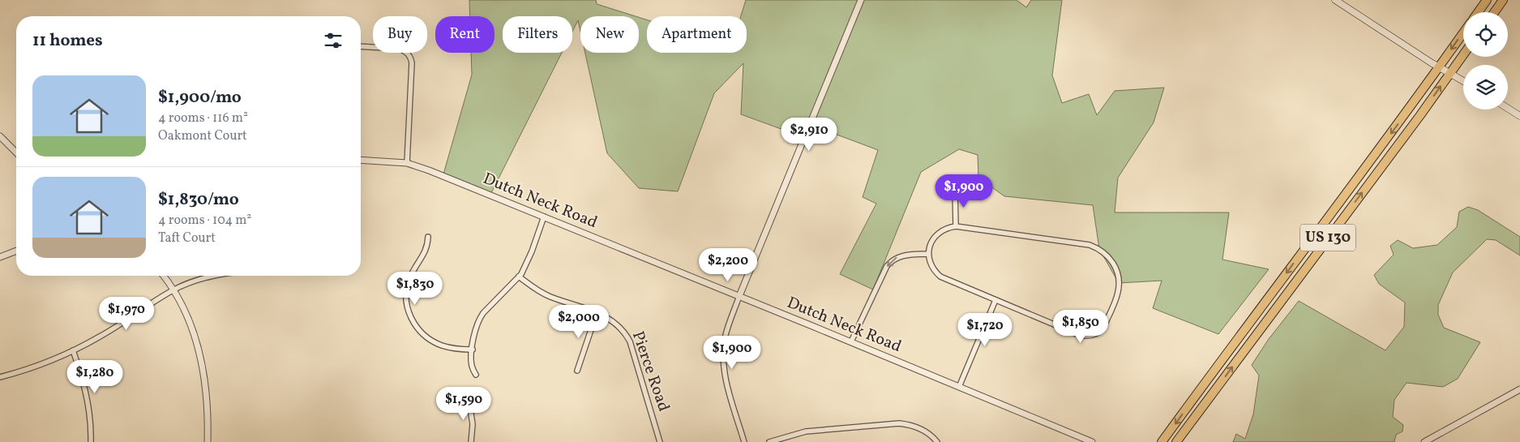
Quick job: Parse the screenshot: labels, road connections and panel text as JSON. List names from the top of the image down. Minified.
{"streets":{"highway":["US 130"],"street":["Dutch Neck Road","Pierce Road"]},"page":{"chip":["Buy","Rent","Filters","New","Apartment"],"heading":"11 homes","list":[{"name":"$1,900/mo","note":"4 rooms · 116 m² · Oakmont Court"},{"name":"$1,830/mo","note":"4 rooms · 104 m² · Taft Court"}],"price":["$2,910","$1,900","$2,200","$1,830","$1,970","$2,000","$1,850","$1,720","$1,900","$1,280","$1,590"]}}
